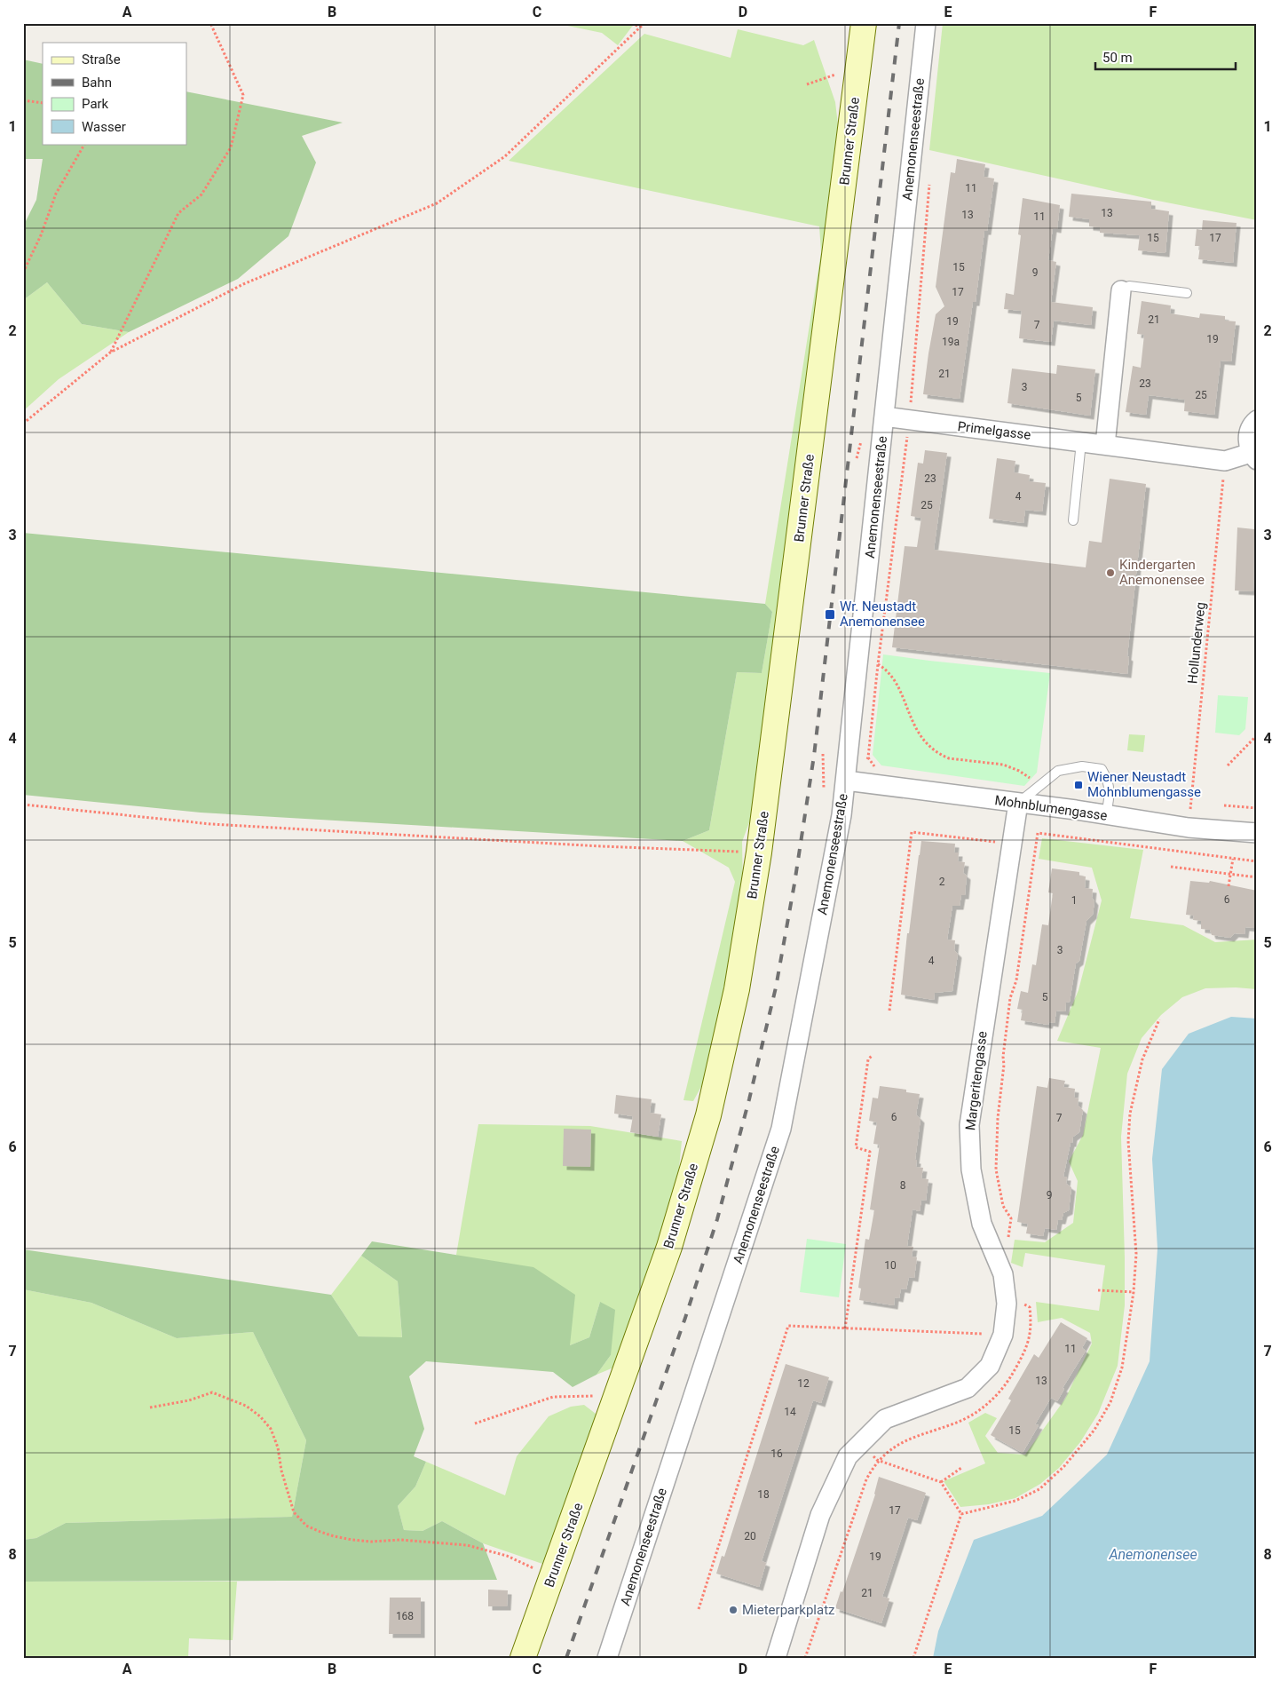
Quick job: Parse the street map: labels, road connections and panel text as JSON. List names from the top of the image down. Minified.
{"streets":{"main road":["Brunner Straße"],"street":["Anemonenseestraße","Primelgasse","Mohnblumengasse","Margeritengasse"],"path":["Hollunderweg"]},"crossings":[["Anemonenseestraße","Primelgasse"],["Anemonenseestraße","Mohnblumengasse"],["Primelgasse","Hollunderweg"],["Hollunderweg","Mohnblumengasse"],["Mohnblumengasse","Margeritengasse"]],"water":["Anemonensee"],"places":{"other":["Kindergarten Anemonensee","Mieterparkplatz"],"transit":["Wr. Neustadt Anemonensee","Wiener Neustadt Mohnblumengasse"]},"house_numbers":["11","13","13","11","15","17","15","9","17","21","19","7","19","19a","21","23","3","25","5","23","4","25","2","6","1","3","4","5","6","7","8","9","10","11","13","12","14","15","16","18","17","20","19","21","168"],"legend":["Straße","Bahn","Park","Wasser"],"scale_bar":"50 m","grid":{"columns":["A","B","C","D","E","F"],"rows":["1","2","3","4","5","6","7","8"]}}
